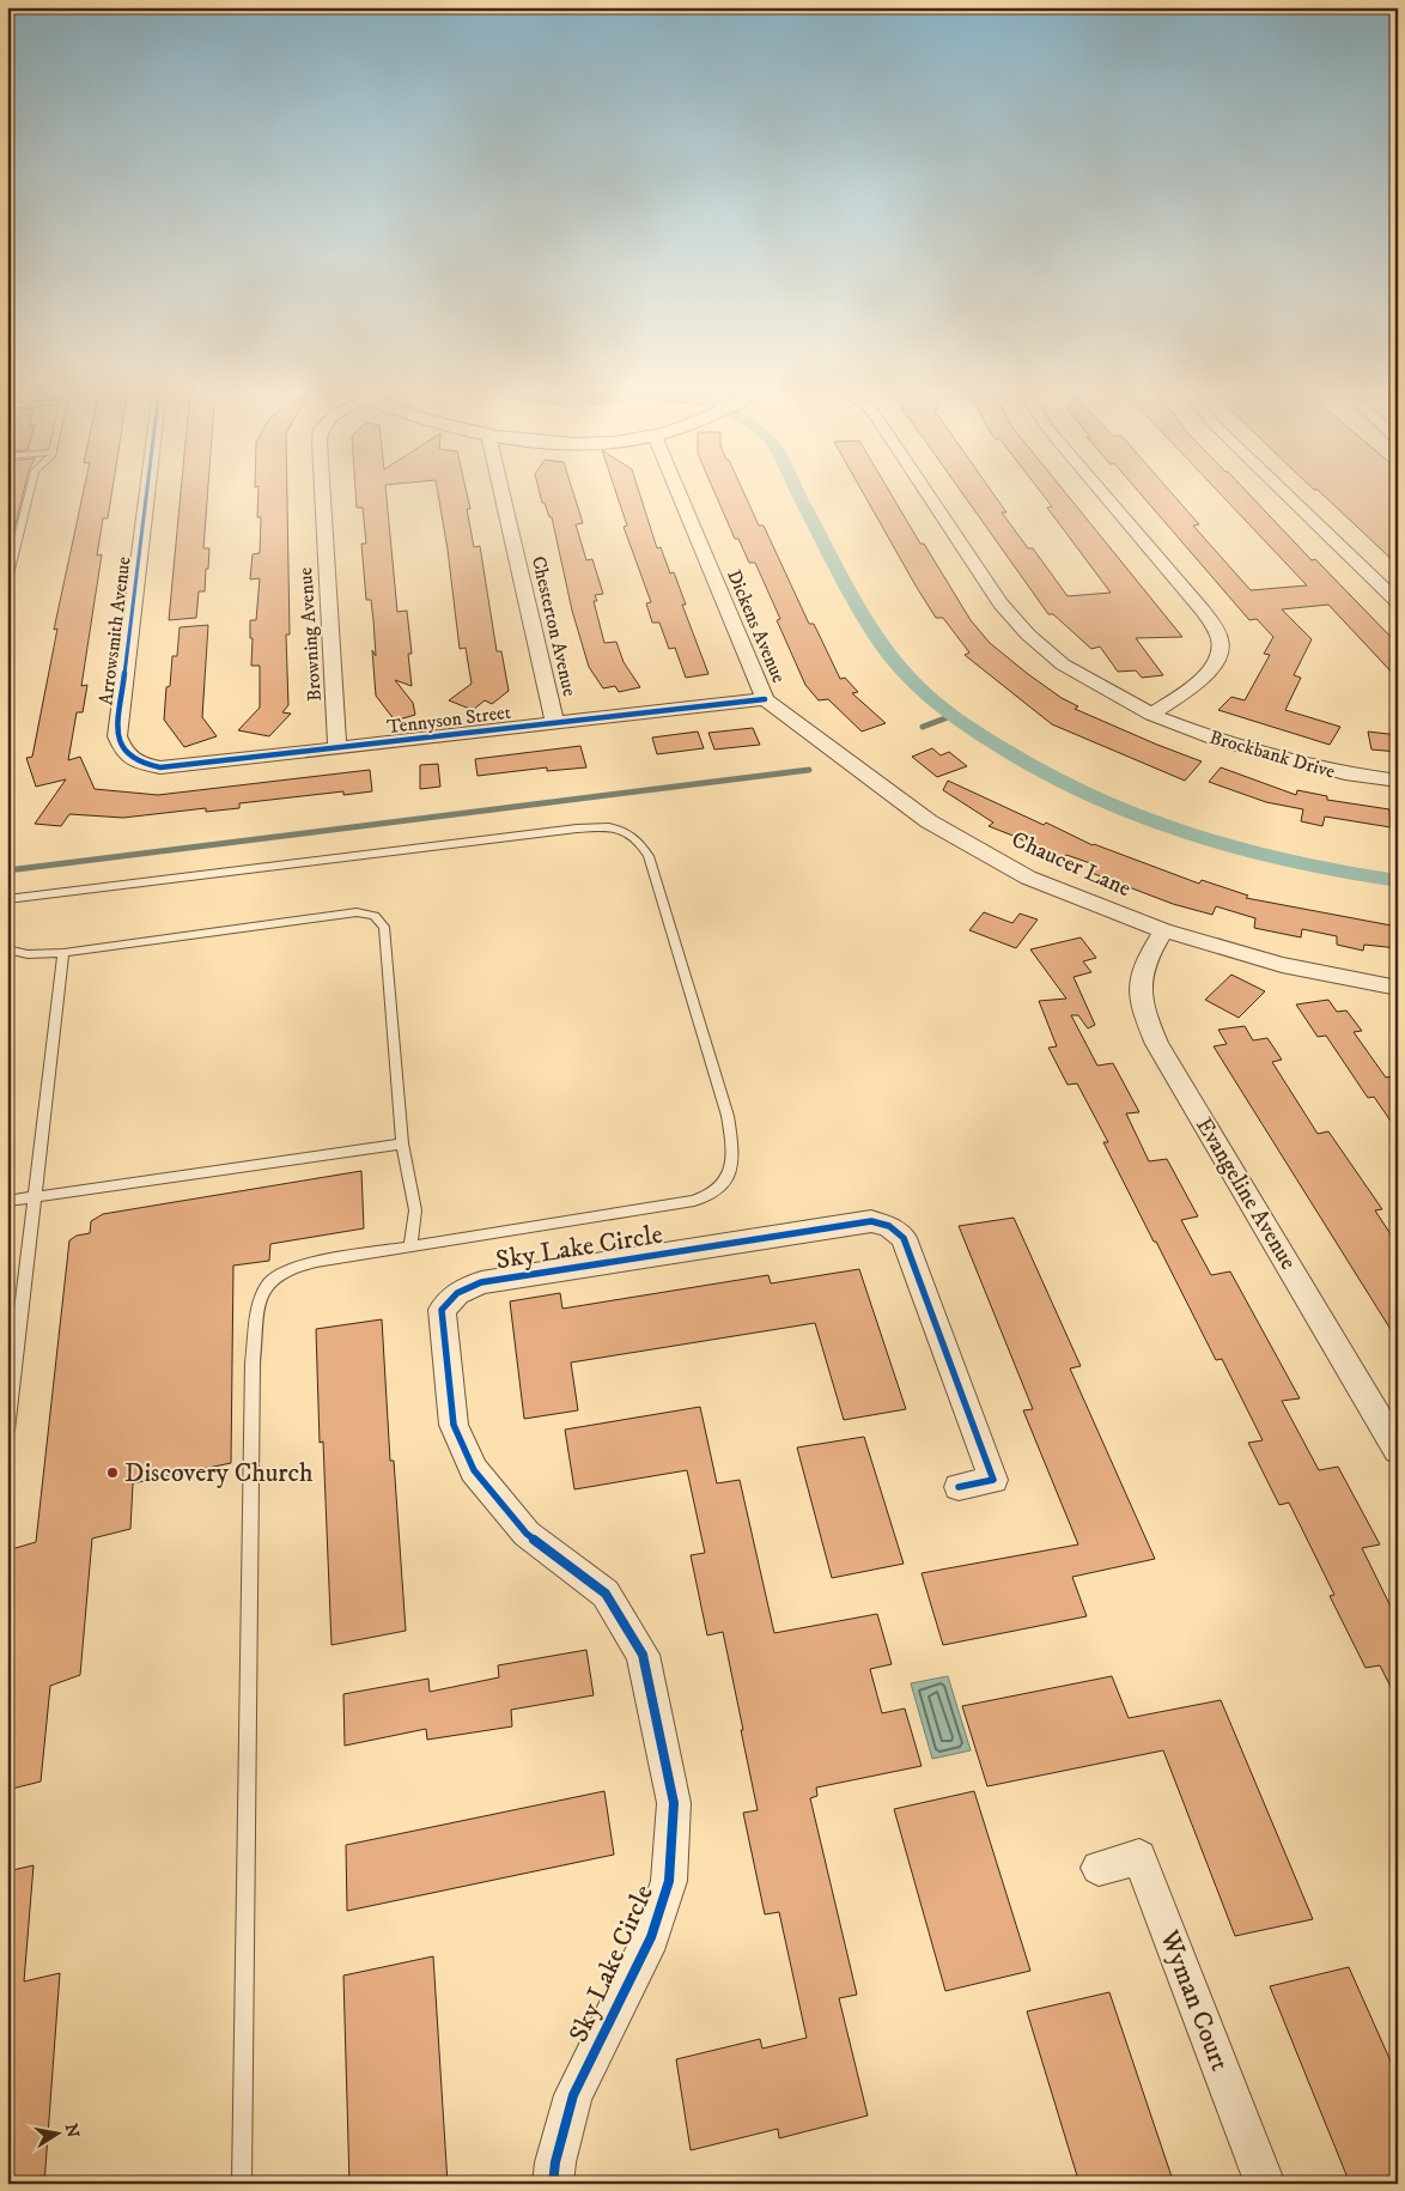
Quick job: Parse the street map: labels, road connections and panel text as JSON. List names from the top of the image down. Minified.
{"streets":{"street":["Chesterton Avenue","Dickens Avenue","Arrowsmith Avenue","Browning Avenue","Tennyson Street","Brockbank Drive","Chaucer Lane","Evangeline Avenue","Sky Lake Circle","Wyman Court"]},"crossings":[["Chesterton Avenue","Tennyson Street"],["Dickens Avenue","Tennyson Street"],["Dickens Avenue","Chaucer Lane"],["Arrowsmith Avenue","Tennyson Street"],["Browning Avenue","Tennyson Street"],["Tennyson Street","Chaucer Lane"],["Chaucer Lane","Evangeline Avenue"]],"places":["Discovery Church"],"north":"right"}
